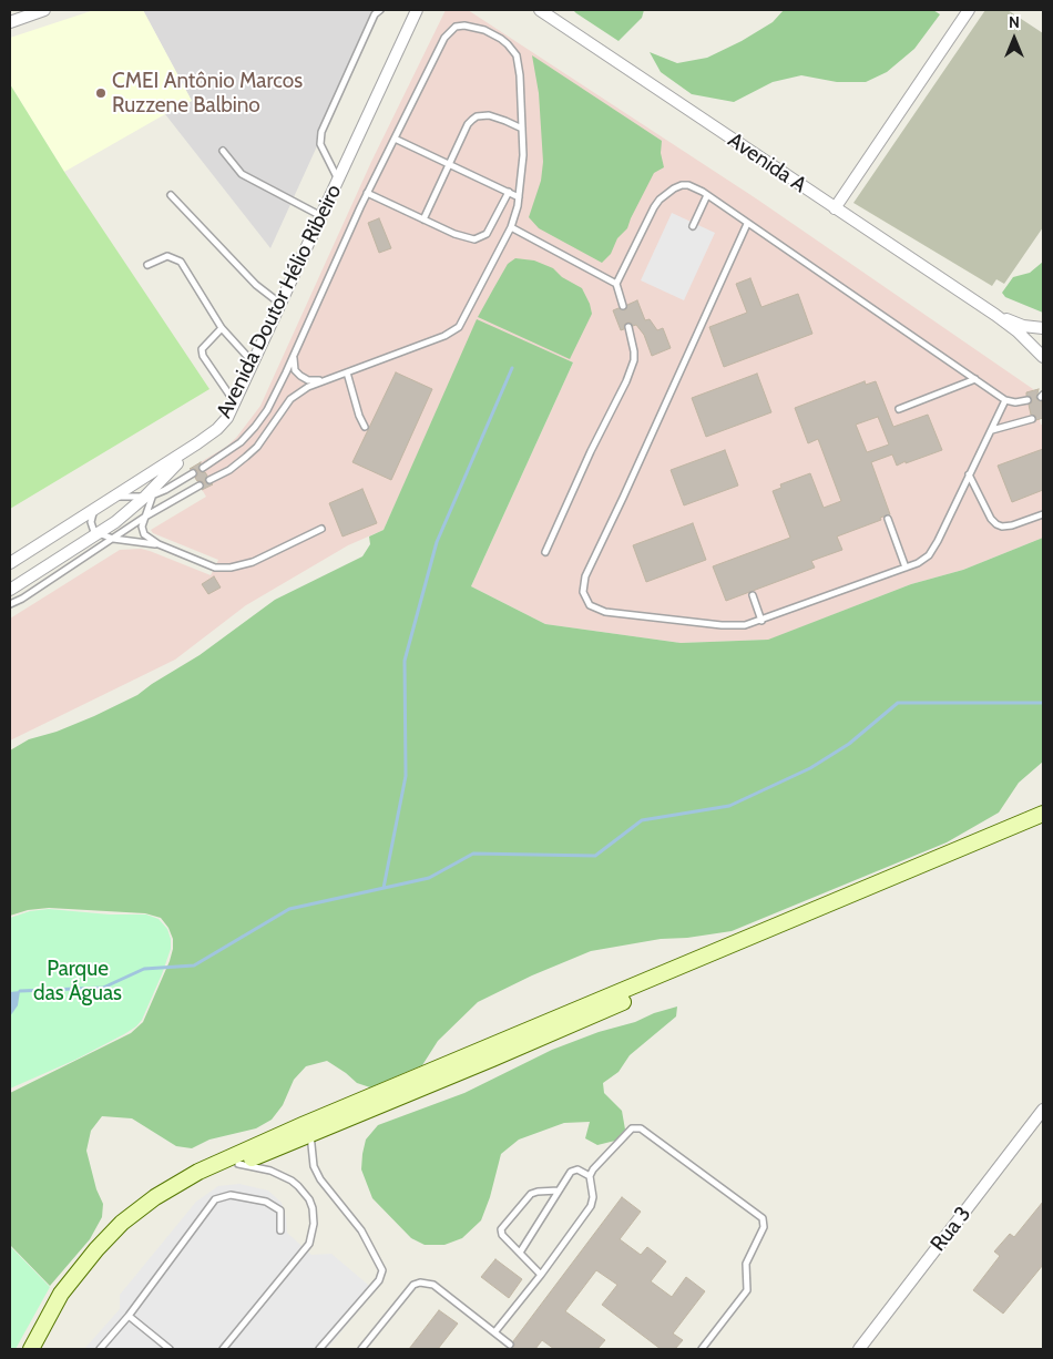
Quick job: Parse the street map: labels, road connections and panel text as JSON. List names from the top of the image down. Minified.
{"streets":{"street":["Avenida A","Avenida Doutor Hélio Ribeiro","Rua 3"]},"parks":["Parque das Águas"],"places":["CMEI Antônio Marcos Ruzzene Balbino"],"north":"top"}
